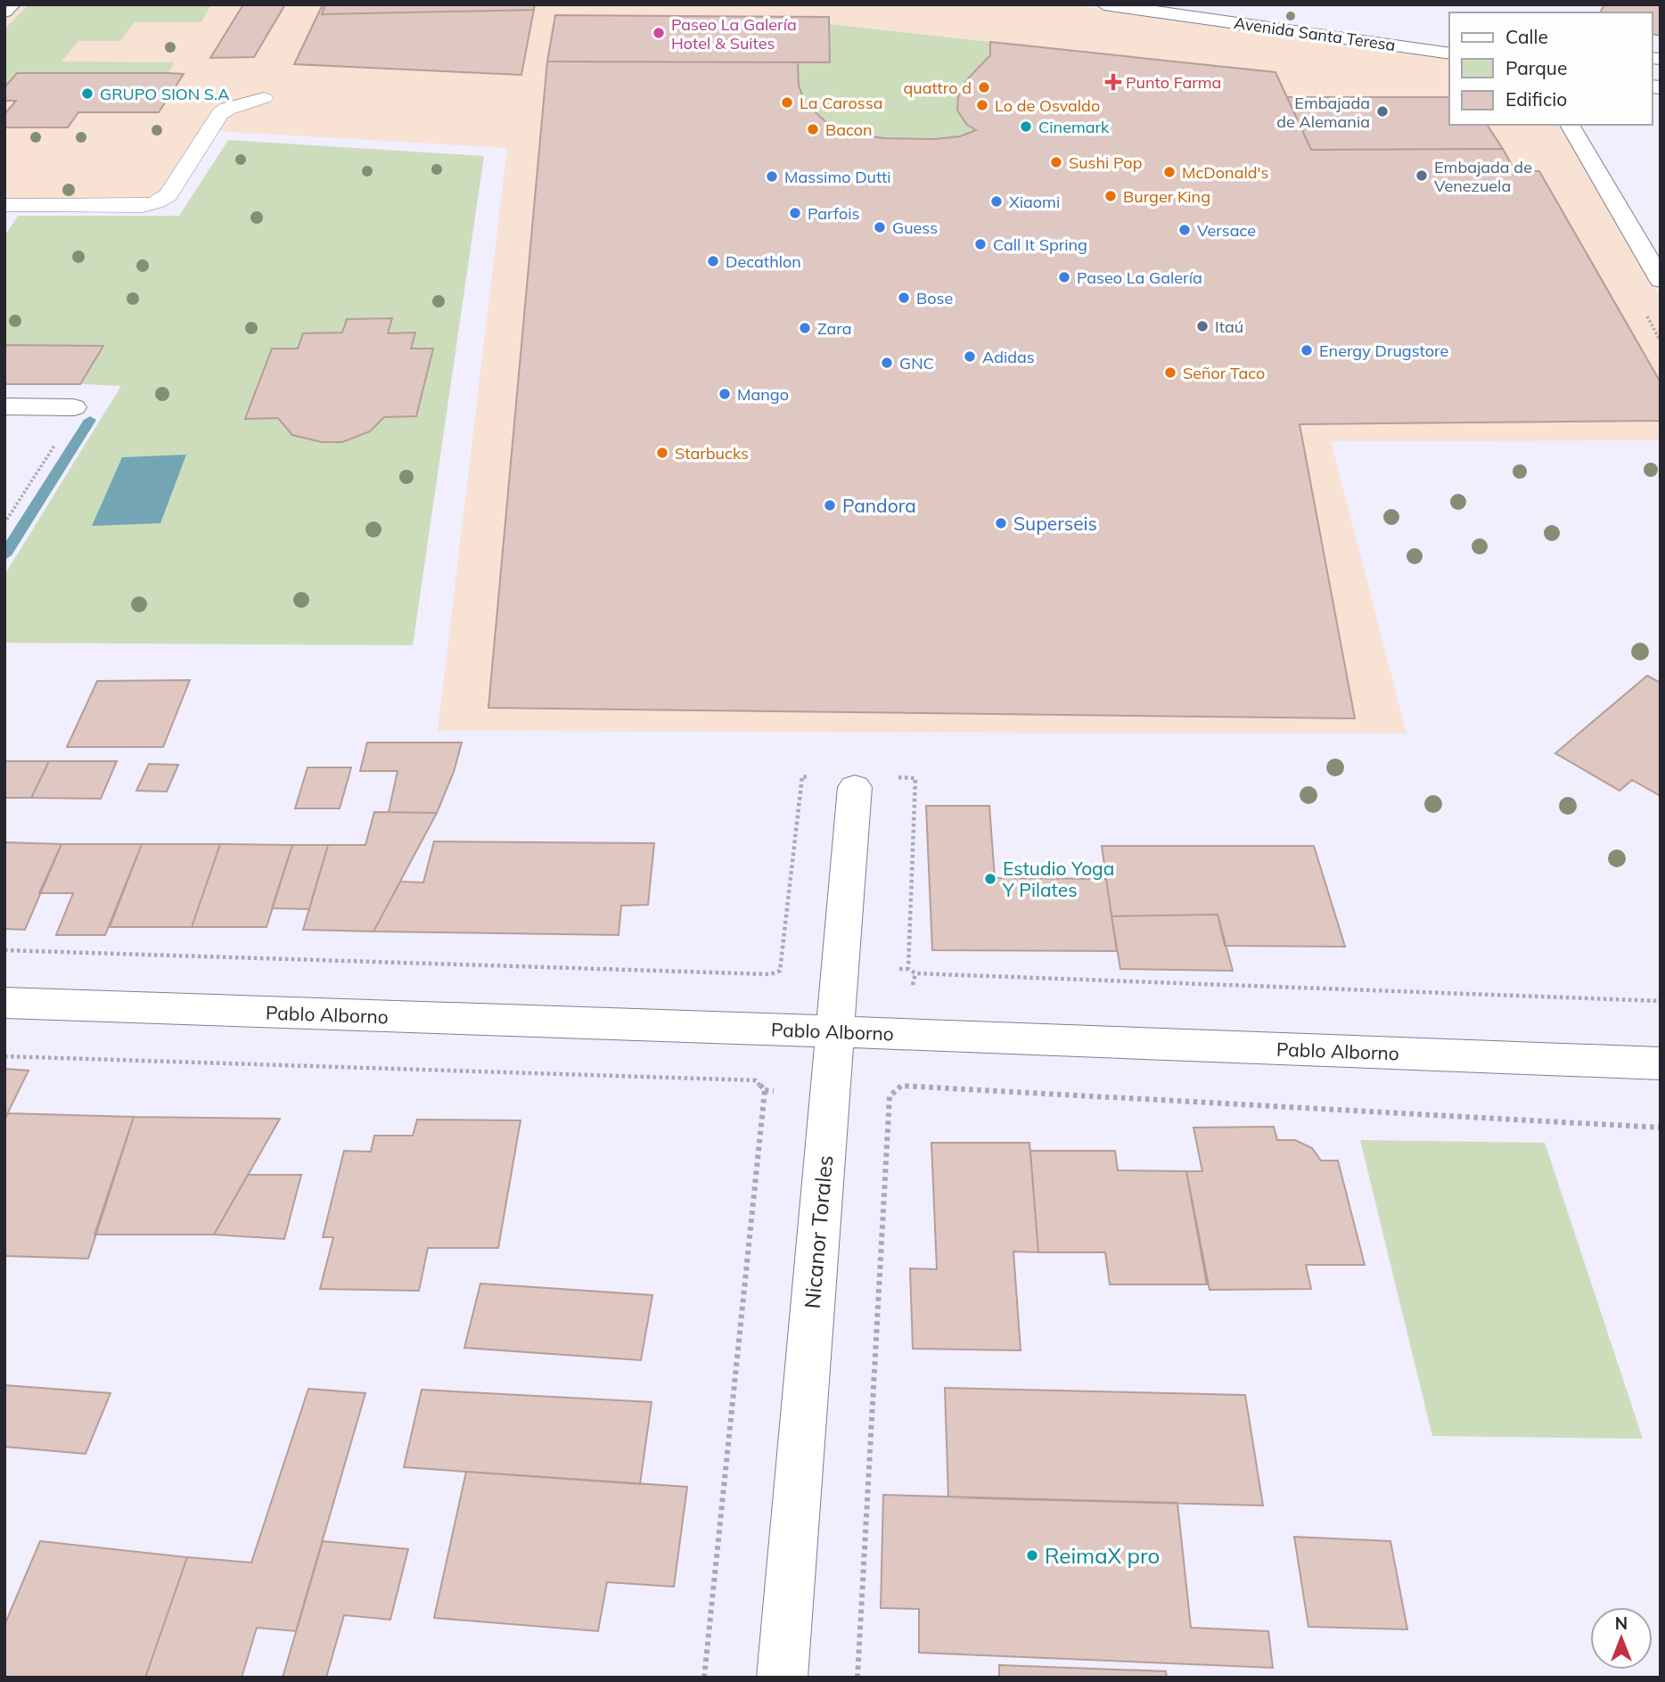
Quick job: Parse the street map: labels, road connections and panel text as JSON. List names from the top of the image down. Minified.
{"streets":{"street":["Avenida Santa Teresa","Pablo Alborno","Nicanor Torales"]},"crossings":[["Pablo Alborno","Nicanor Torales"]],"places":{"other":["Paseo La Galería Hotel & Suites","quattro d","GRUPO SION S.A","La Carossa","Lo de Osvaldo","Embajada de Alemania","Cinemark","Bacon","Sushi Pop","McDonald's","Embajada de Venezuela","Massimo Dutti","Burger King","Xiaomi","Parfois","Guess","Versace","Call It Spring","Decathlon","Paseo La Galería","Bose","Itaú","Zara","Energy Drugstore","Adidas","GNC","Señor Taco","Mango","Starbucks","Pandora","Superseis","Estudio Yoga Y Pilates","ReimaX pro"],"health":["Punto Farma"]},"legend":["Calle","Parque","Edificio"],"north":"top"}
